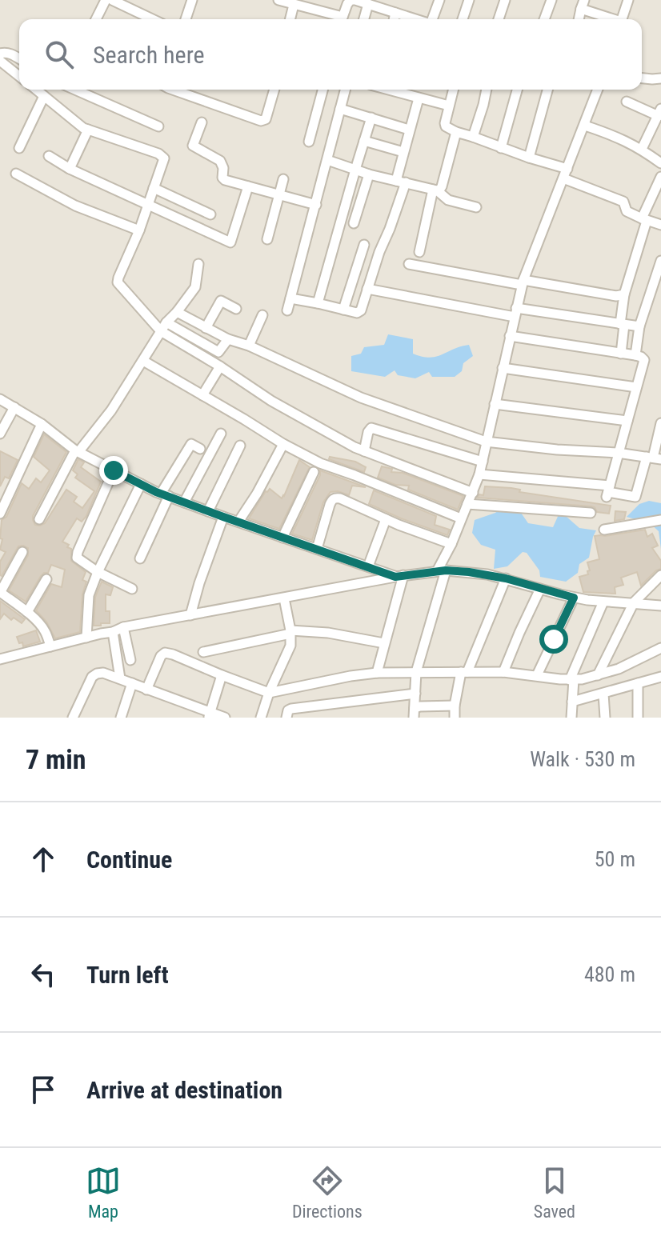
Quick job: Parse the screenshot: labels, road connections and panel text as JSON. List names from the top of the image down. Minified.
{"page":{"search":"Search here","heading":["7 min","Walk · 530 m"],"list":[["Continue","50 m"],["Turn left","480 m"],"Arrive at destination"],"nav":["Map","Directions","Saved"]}}
